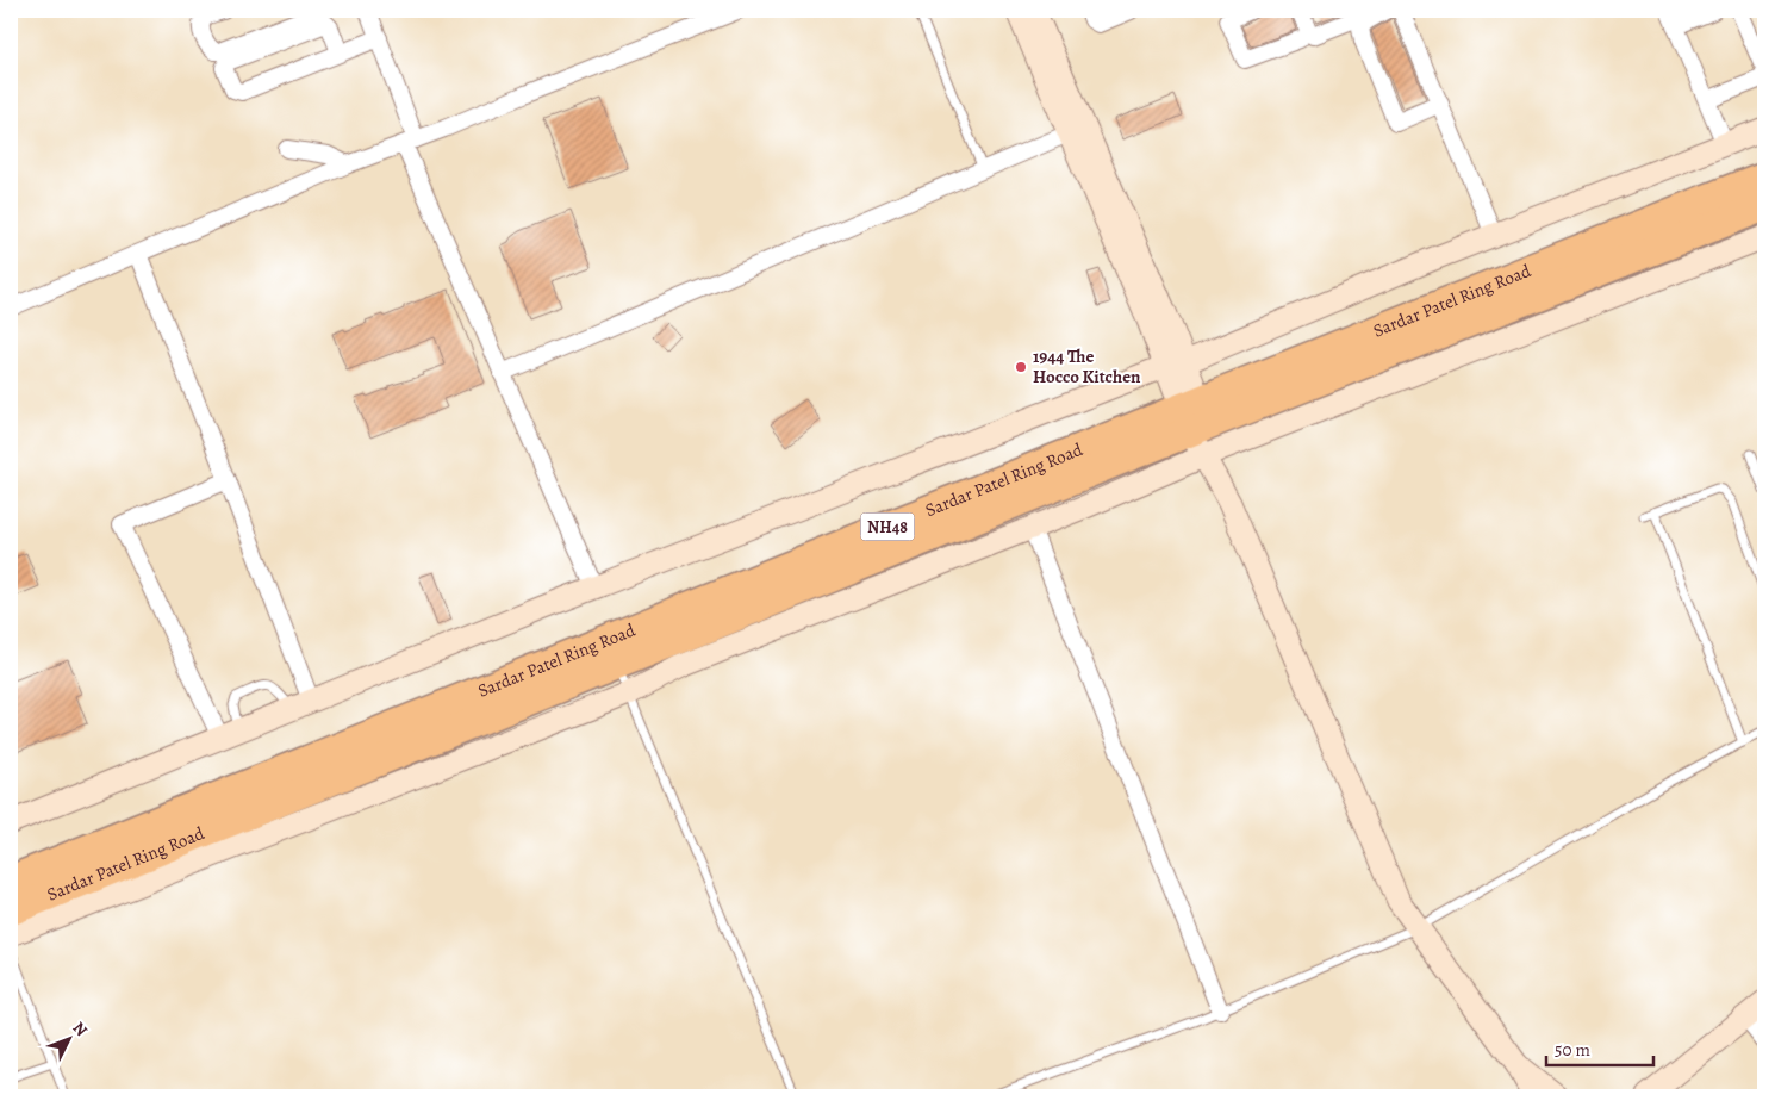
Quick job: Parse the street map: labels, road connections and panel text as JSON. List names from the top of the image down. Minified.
{"streets":{"highway":["Sardar Patel Ring Road","NH48"]},"places":["1944 The Hocco Kitchen"],"scale_bar":"50 m","north":"top right"}
